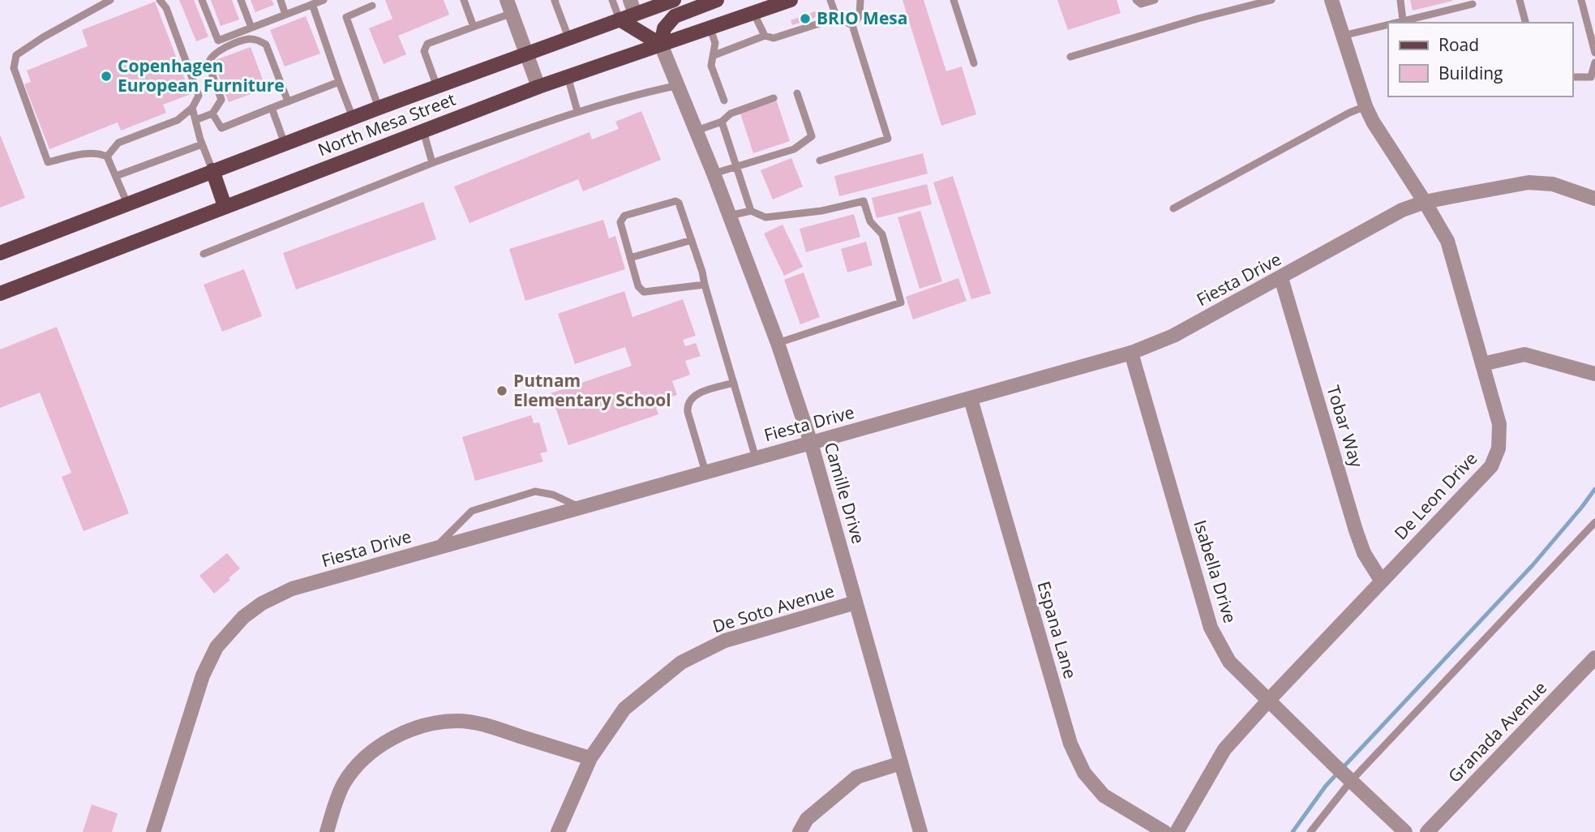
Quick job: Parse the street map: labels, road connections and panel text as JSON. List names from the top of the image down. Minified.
{"streets":{"main road":["North Mesa Street"],"street":["Fiesta Drive","Tobar Way","Camille Drive","De Leon Drive","Isabella Drive","De Soto Avenue","Espana Lane","Granada Avenue"]},"crossings":[["North Mesa Street","Camille Drive"],["Fiesta Drive","Tobar Way"],["Fiesta Drive","Camille Drive"],["Fiesta Drive","De Leon Drive"],["Fiesta Drive","Isabella Drive"],["Fiesta Drive","Espana Lane"],["Tobar Way","De Leon Drive"],["Camille Drive","De Soto Avenue"],["De Leon Drive","Isabella Drive"]],"places":["BRIO Mesa","Copenhagen European Furniture","Putnam Elementary School"],"legend":["Road","Building"]}
